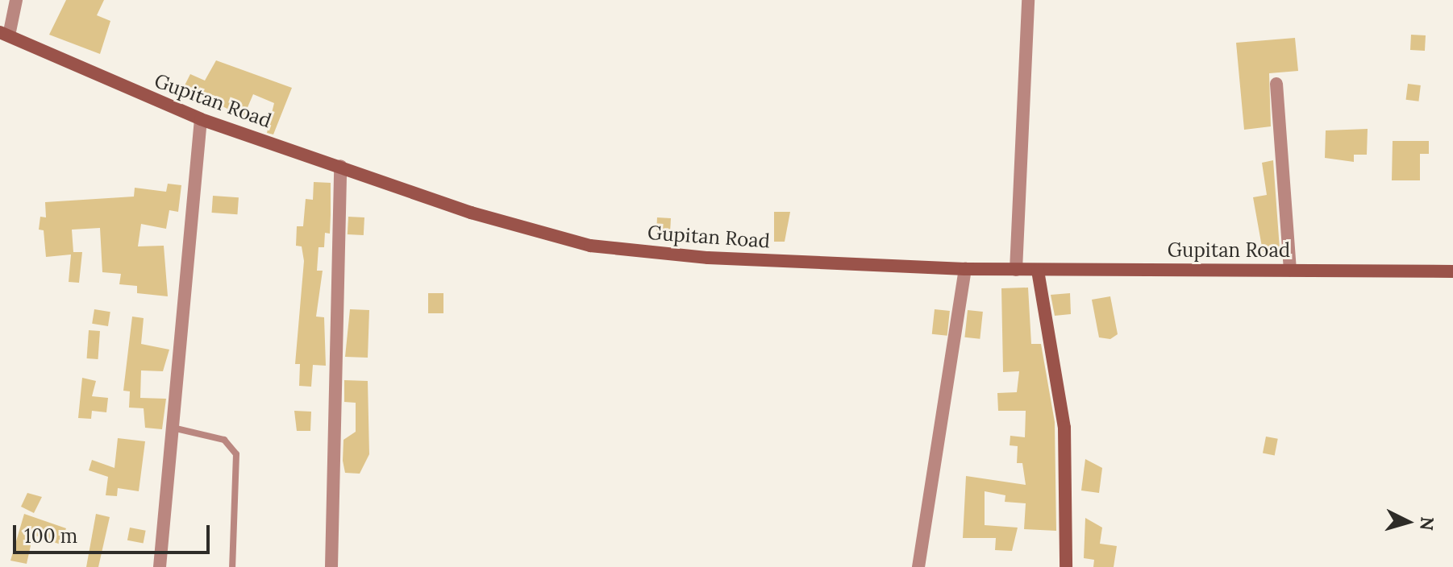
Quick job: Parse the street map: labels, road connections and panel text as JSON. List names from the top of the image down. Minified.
{"streets":{"main road":["Gupitan Road"]},"scale_bar":"100 m","north":"right"}
